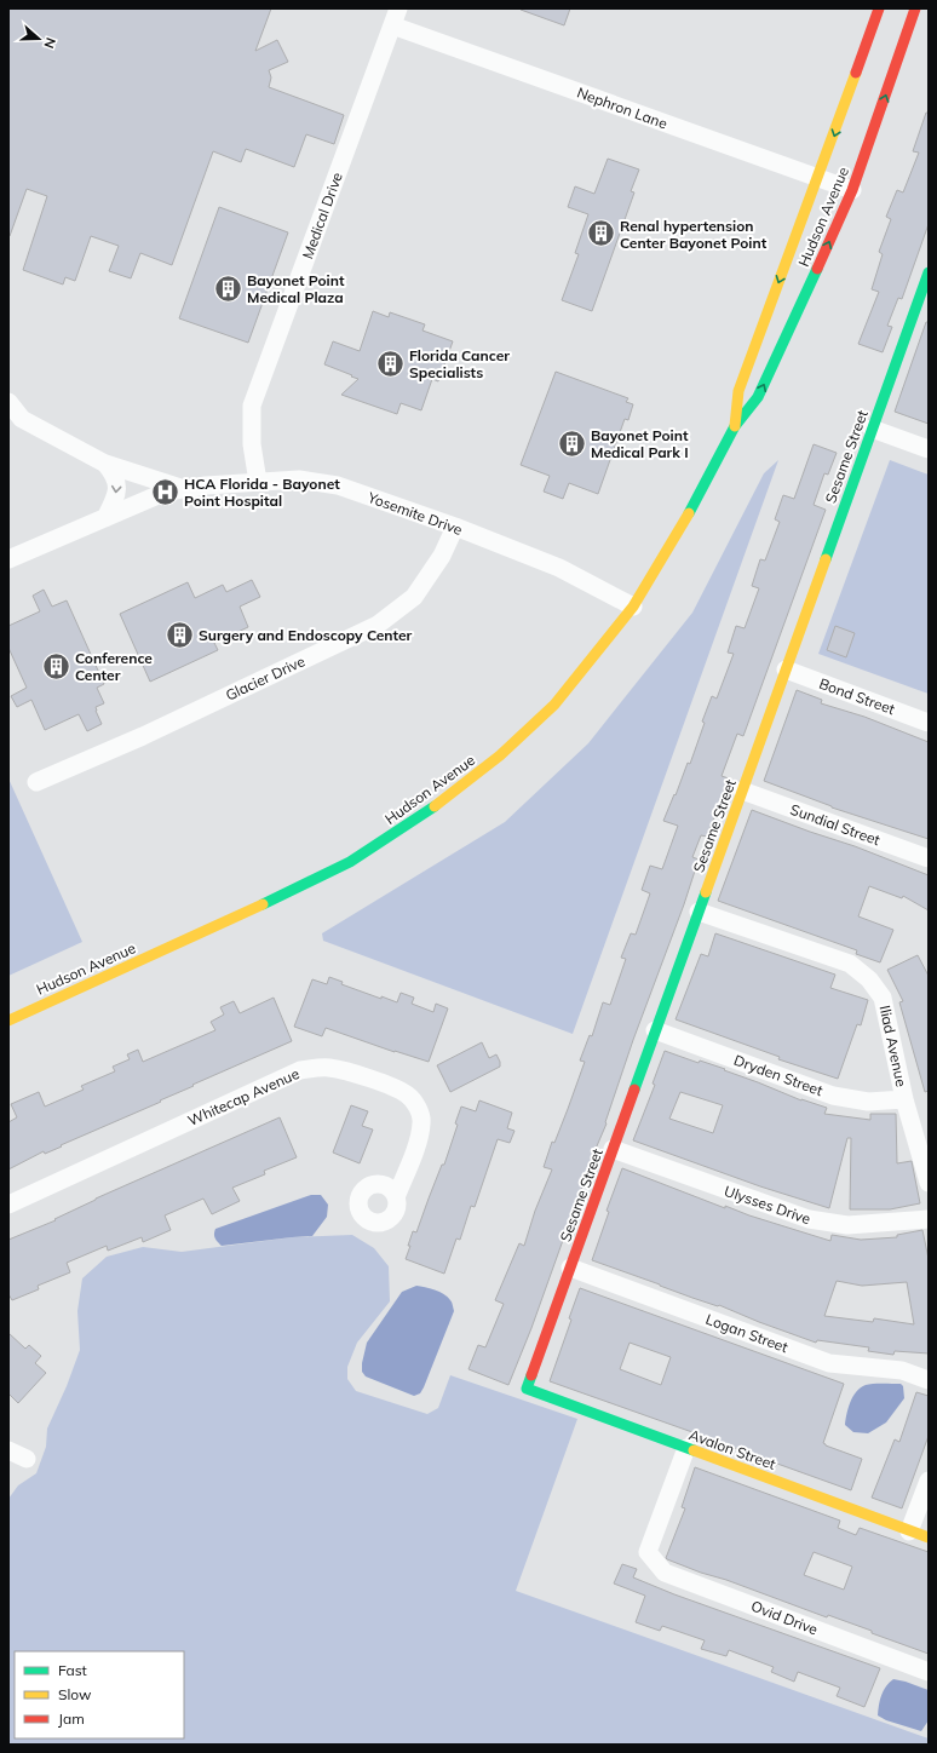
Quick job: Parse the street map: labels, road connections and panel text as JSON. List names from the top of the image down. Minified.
{"streets":{"street":["Nephron Lane","Medical Drive","Hudson Avenue","Sesame Street","Yosemite Drive","Glacier Drive","Bond Street","Sundial Street","Iliad Avenue","Dryden Street","Whitecap Avenue","Ulysses Drive","Logan Street","Avalon Street","Ovid Drive"]},"crossings":[["Nephron Lane","Medical Drive"],["Nephron Lane","Hudson Avenue"],["Medical Drive","Yosemite Drive"],["Hudson Avenue","Yosemite Drive"],["Sesame Street","Bond Street"],["Sesame Street","Sundial Street"],["Sesame Street","Iliad Avenue"],["Sesame Street","Dryden Street"],["Sesame Street","Ulysses Drive"],["Sesame Street","Logan Street"],["Sesame Street","Avalon Street"],["Yosemite Drive","Glacier Drive"],["Iliad Avenue","Dryden Street"],["Avalon Street","Ovid Drive"]],"places":{"building":["Renal hypertension Center Bayonet Point","Bayonet Point Medical Plaza","Florida Cancer Specialists","Bayonet Point Medical Park I","Surgery and Endoscopy Center","Conference Center"],"hospital":["HCA Florida - Bayonet Point Hospital"]},"legend":["Fast","Slow","Jam"],"north":"right"}
